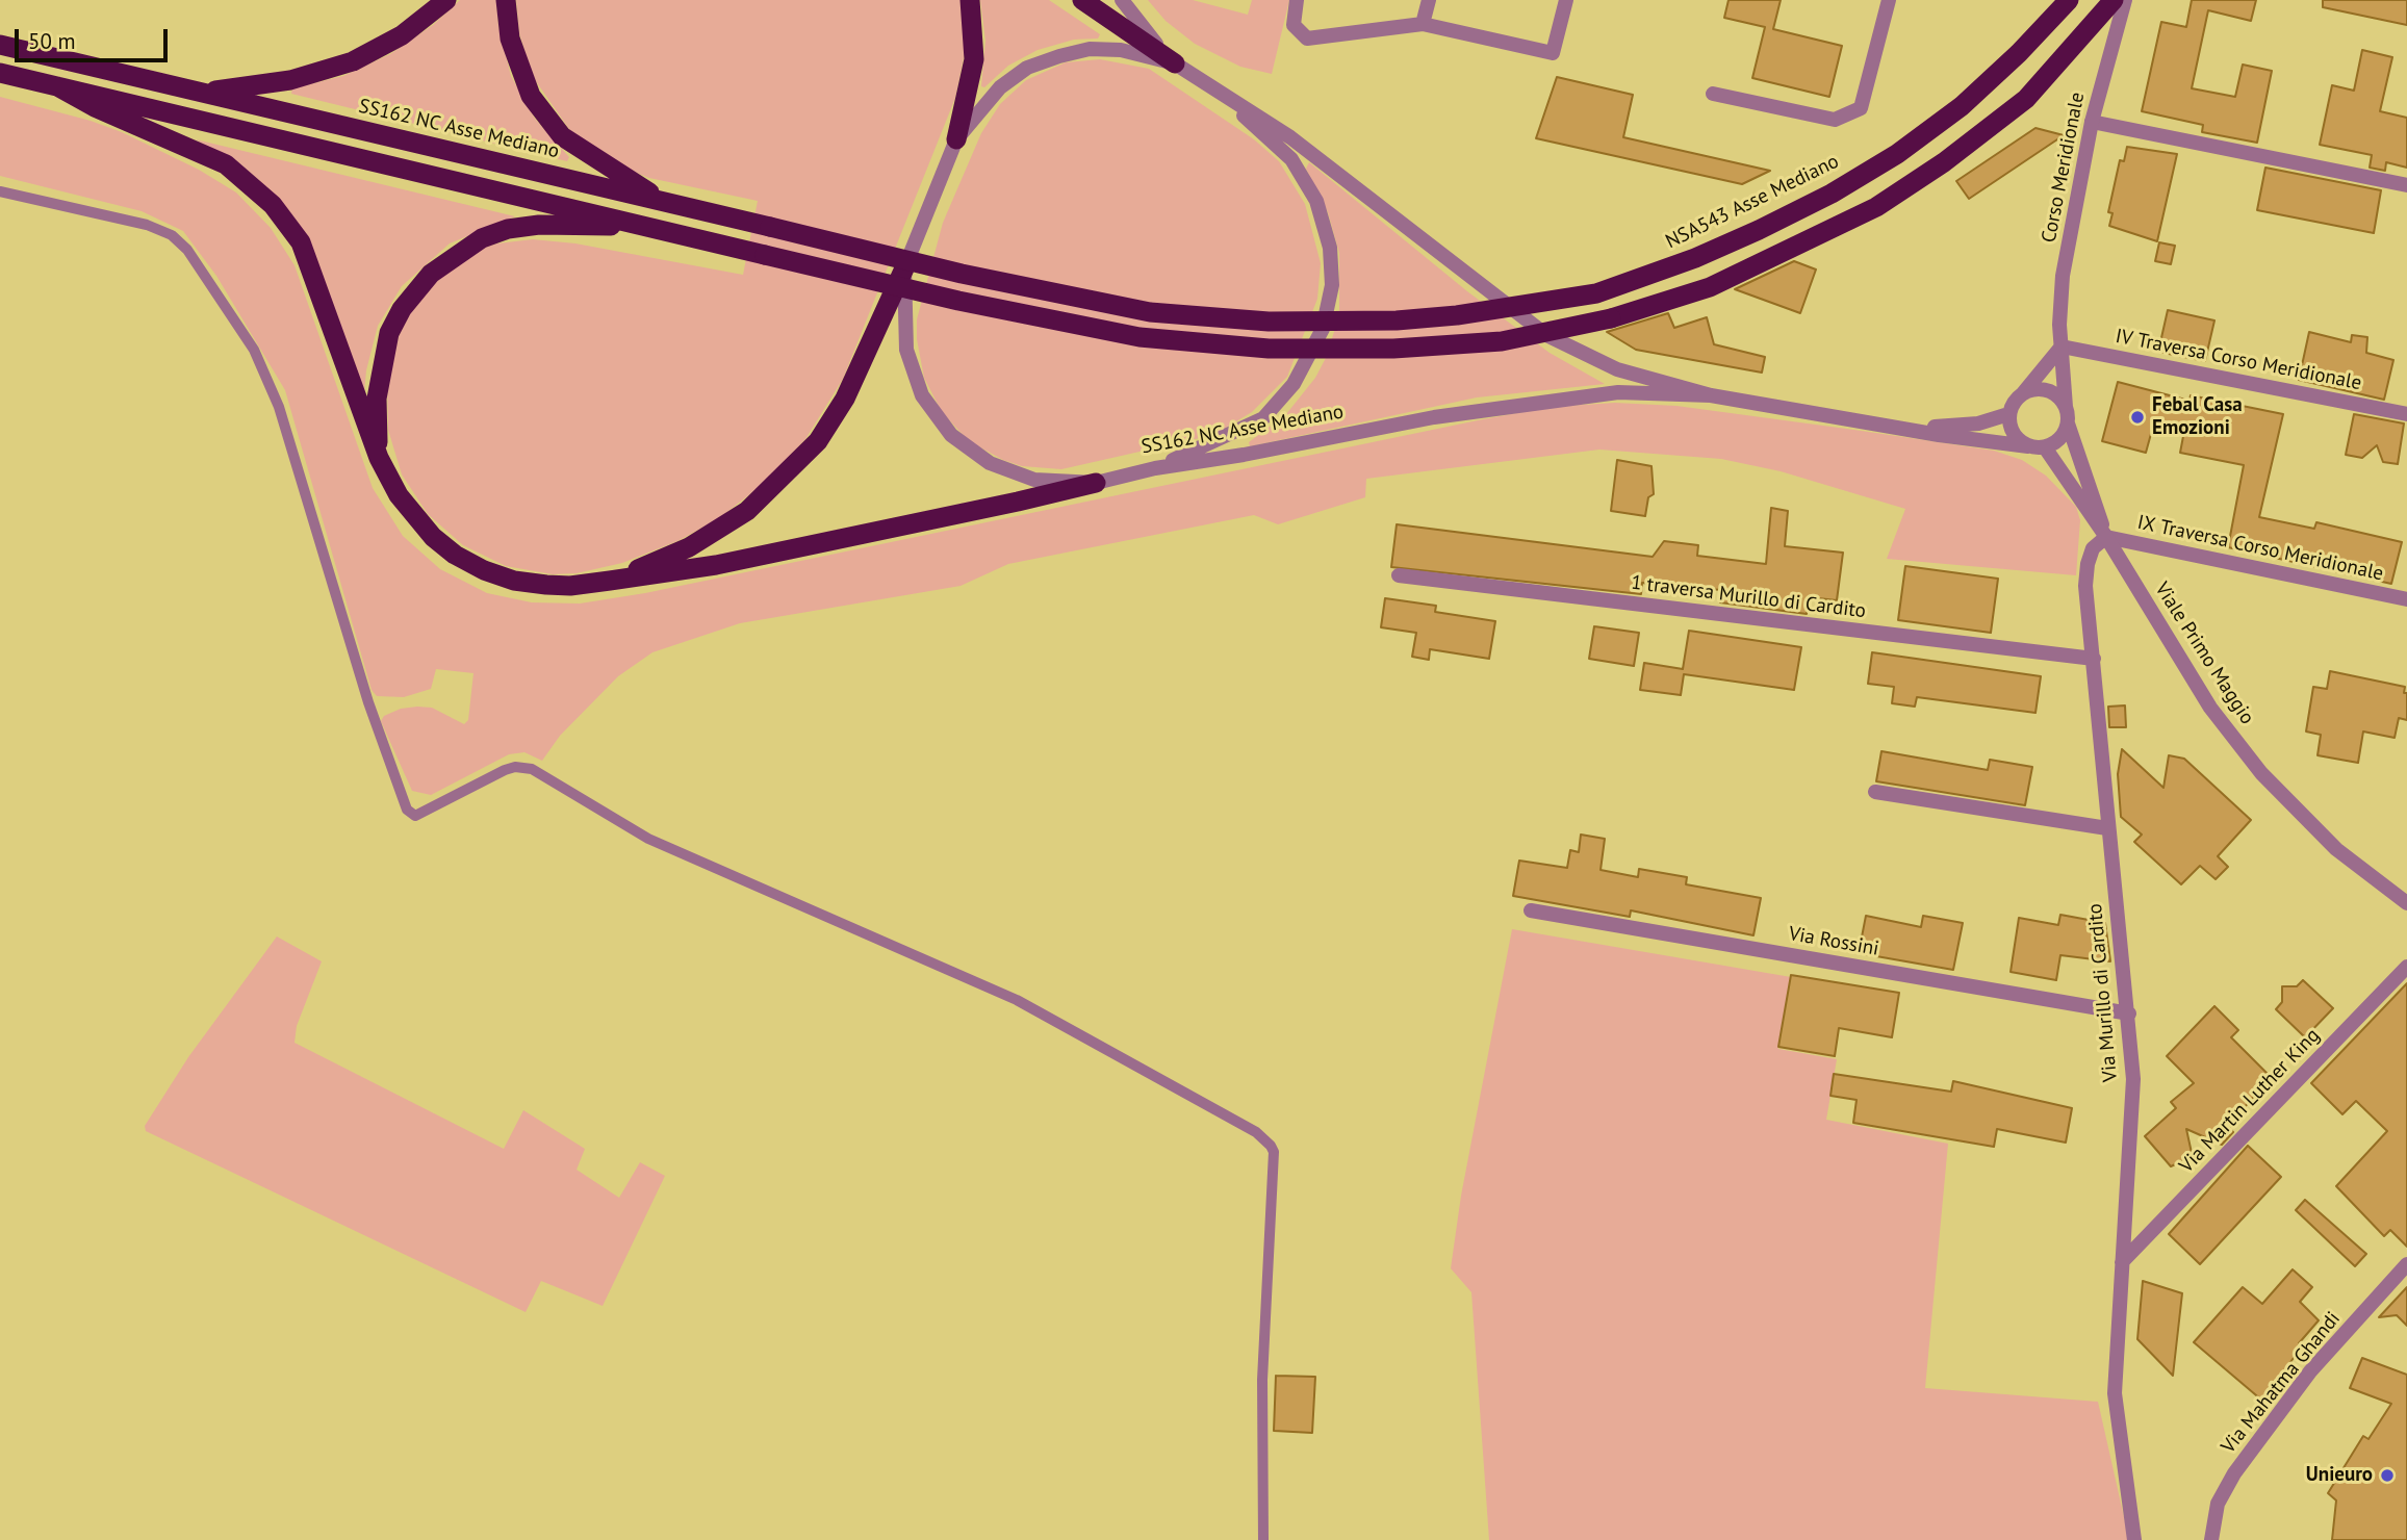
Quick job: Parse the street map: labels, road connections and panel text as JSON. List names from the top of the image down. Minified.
{"streets":{"highway":["SS162 NC Asse Mediano","NSA543 Asse Mediano"],"street":["Corso Meridionale","IV Traversa Corso Meridionale","IX Traversa Corso Meridionale","1 traversa Murillo di Cardito","Viale Primo Maggio","Via Rossini","Via Murillo di Cardito","Via Martin Luther King","Via Mahatma Ghandi"]},"crossings":[["SS162 NC Asse Mediano","Corso Meridionale"],["SS162 NC Asse Mediano","NSA543 Asse Mediano"],["SS162 NC Asse Mediano","Viale Primo Maggio"],["Corso Meridionale","IV Traversa Corso Meridionale"],["Corso Meridionale","Viale Primo Maggio"],["IX Traversa Corso Meridionale","Viale Primo Maggio"],["IX Traversa Corso Meridionale","Via Murillo di Cardito"],["1 traversa Murillo di Cardito","Via Murillo di Cardito"],["Viale Primo Maggio","Via Murillo di Cardito"],["Via Rossini","Via Murillo di Cardito"],["Via Murillo di Cardito","Via Martin Luther King"]],"places":["Febal Casa Emozioni","Unieuro"],"scale_bar":"50 m"}
